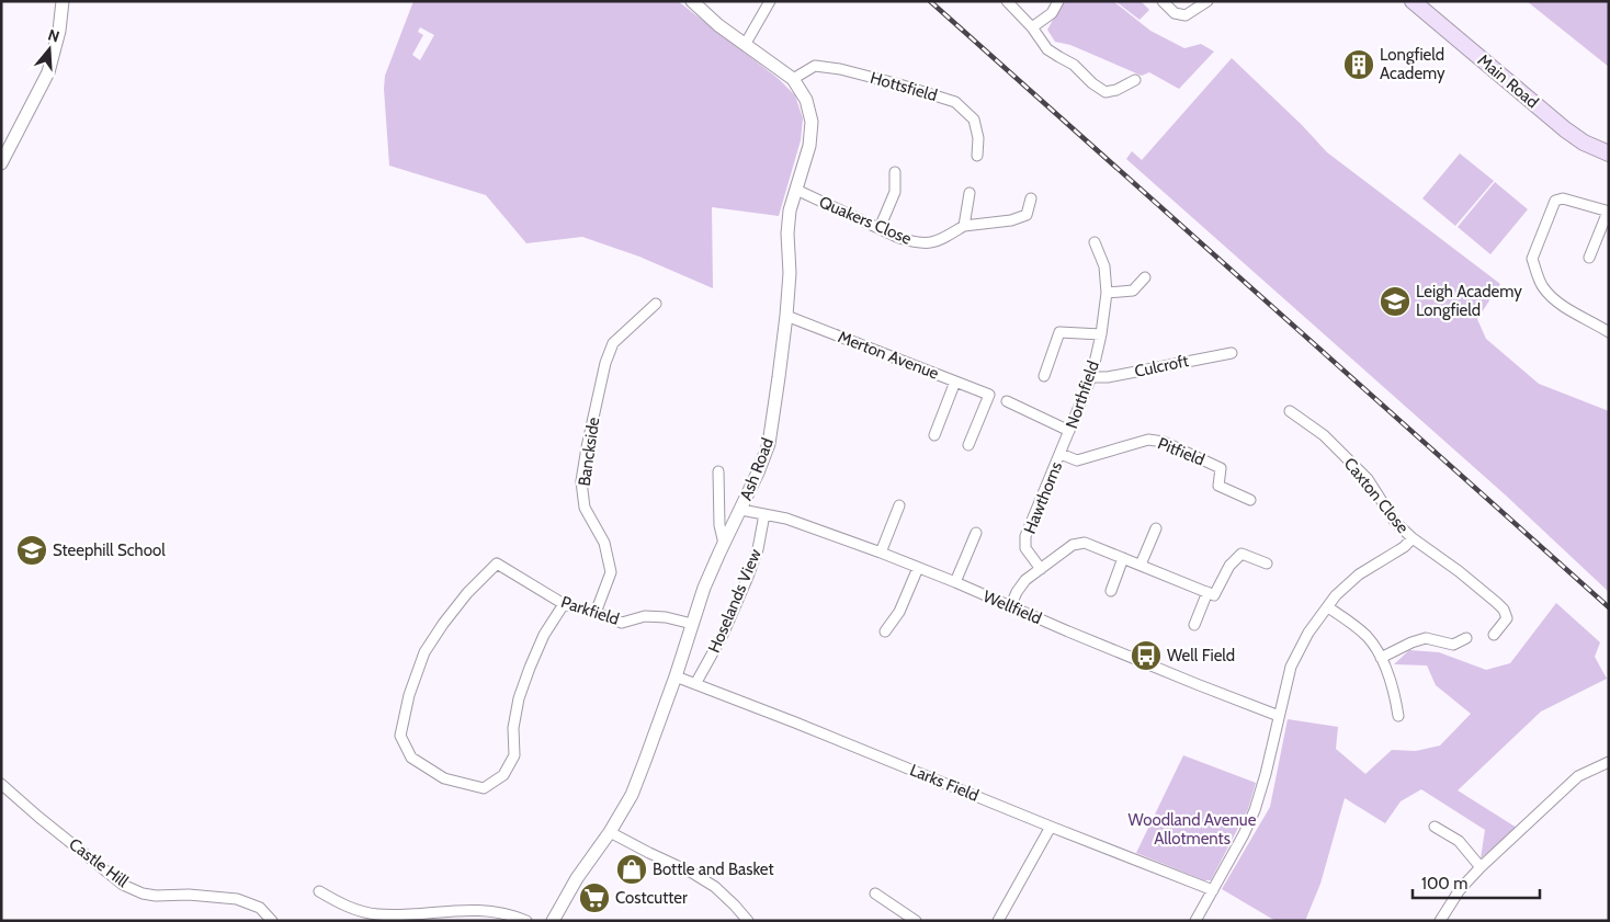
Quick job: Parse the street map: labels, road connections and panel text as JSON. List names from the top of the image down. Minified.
{"streets":{"main road":["Main Road"],"street":["Hottsfield","Quakers Close","Merton Avenue","Culcroft","Northfield","Banckside","Pitfield","Ash Road","Caxton Close","Hawthorns","Hoselands View","Wellfield","Parkfield","Larks Field","Castle Hill"]},"crossings":[["Hottsfield","Ash Road"],["Quakers Close","Ash Road"],["Merton Avenue","Ash Road"],["Culcroft","Northfield"],["Northfield","Pitfield"],["Northfield","Hawthorns"],["Banckside","Parkfield"],["Pitfield","Hawthorns"],["Ash Road","Wellfield"],["Ash Road","Parkfield"],["Ash Road","Larks Field"],["Caxton Close","Wellfield"],["Caxton Close","Larks Field"],["Hoselands View","Wellfield"],["Hoselands View","Larks Field"]],"parks":["Woodland Avenue Allotments"],"places":{"building":["Longfield Academy"],"school or university":["Leigh Academy Longfield","Steephill School"],"bus stop":["Well Field"],"shop":["Bottle and Basket"],"supermarket":["Costcutter"]},"scale_bar":"100 m","north":"top"}
